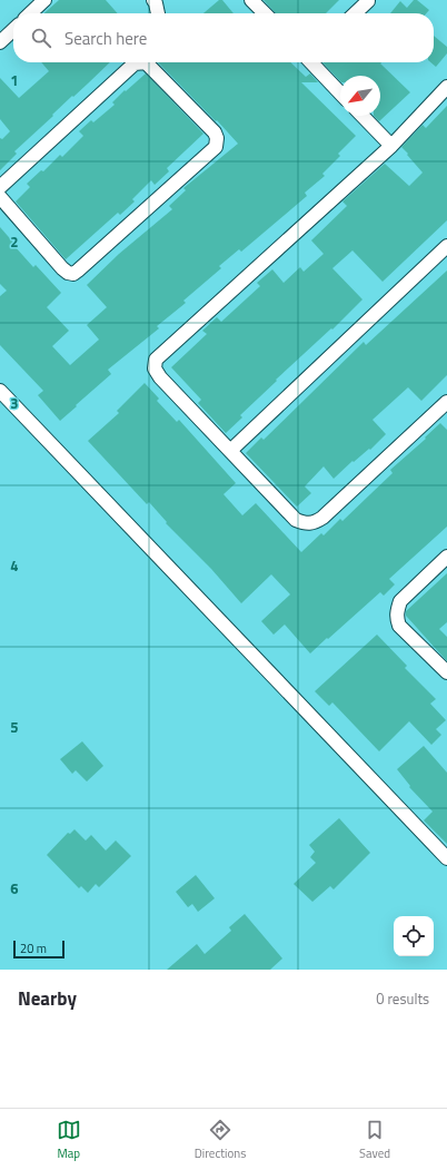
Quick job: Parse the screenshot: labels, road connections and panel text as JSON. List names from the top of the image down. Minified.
{"scale_bar":"20 m","north":"bottom left","page":{"search":"Search here","scale":"20 m","heading":["Nearby","0 results"],"nav":["Map","Directions","Saved"]},"grid":{"rows":["1","2","3","4","5","6"]}}
